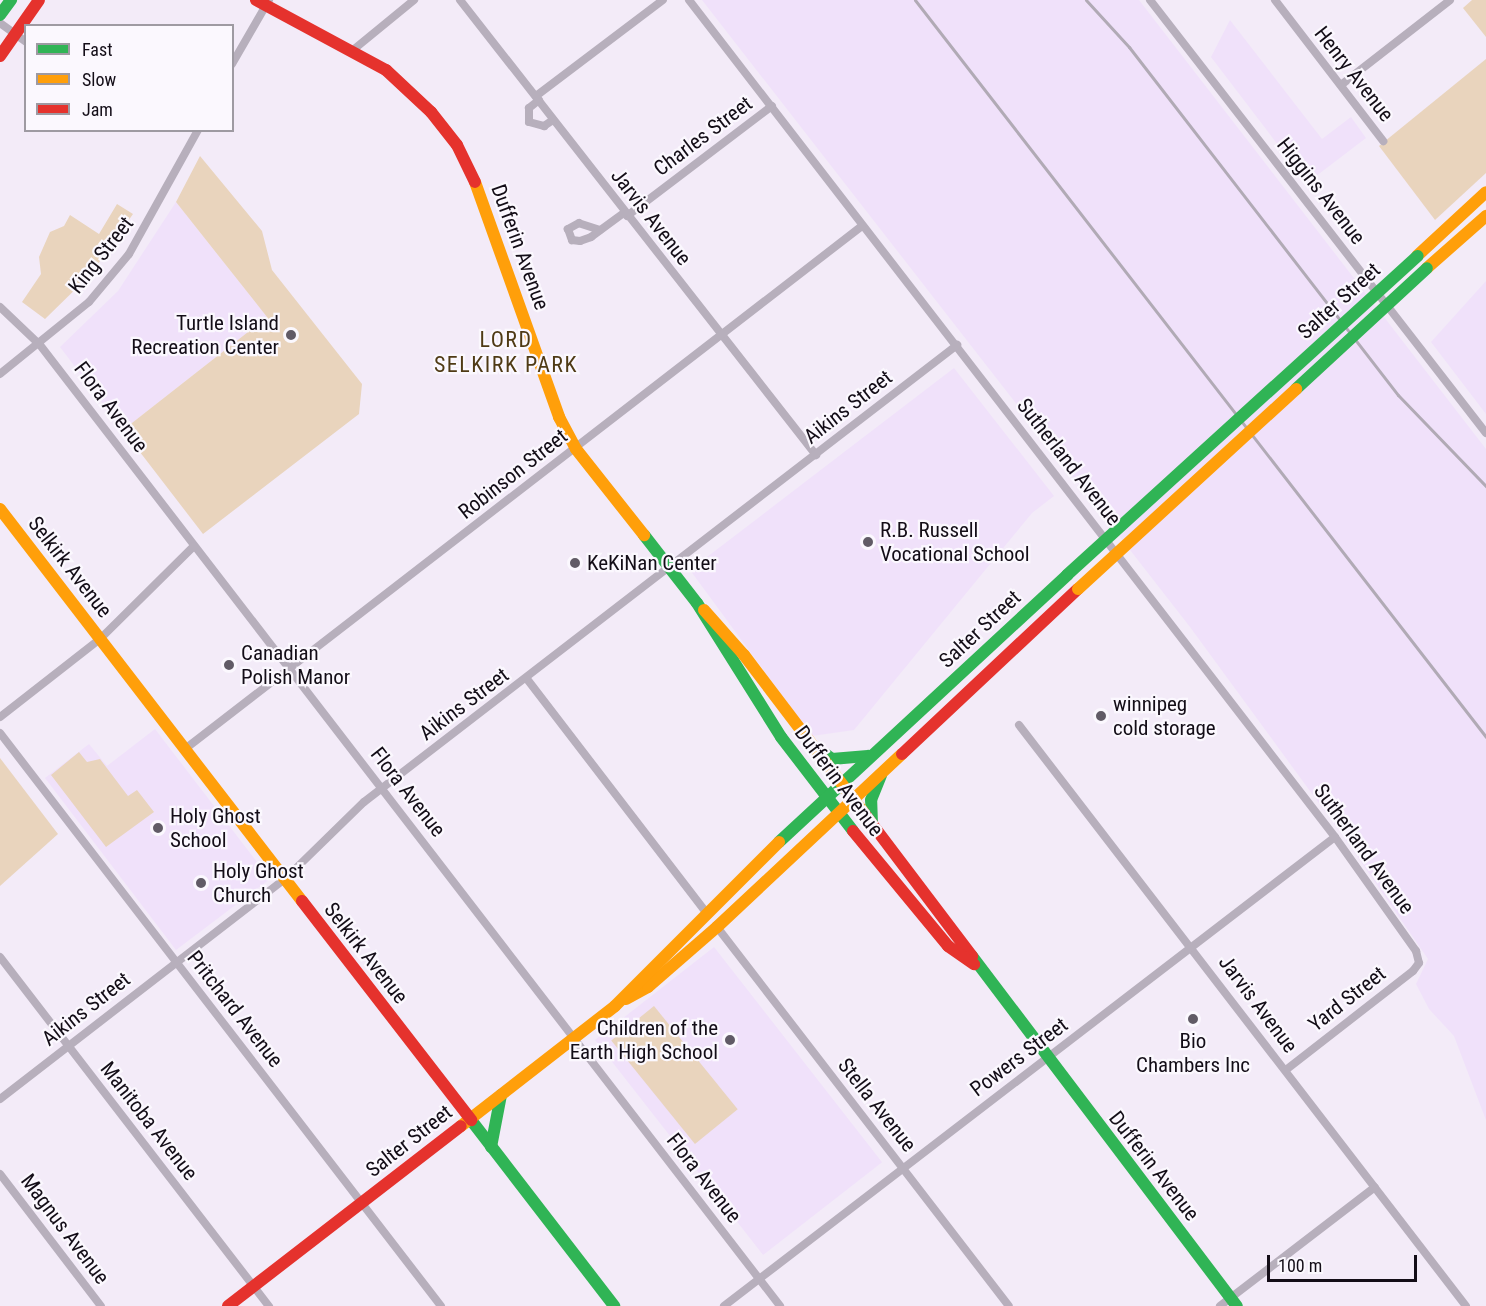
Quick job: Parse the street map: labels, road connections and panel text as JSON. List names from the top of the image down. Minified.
{"streets":{"main road":["Dufferin Avenue","Salter Street","Selkirk Avenue"],"street":["Henry Avenue","Charles Street","Higgins Avenue","Jarvis Avenue","King Street","Flora Avenue","Aikins Street","Sutherland Avenue","Robinson Street","Yard Street","Pritchard Avenue","Powers Street","Stella Avenue","Manitoba Avenue","Magnus Avenue"]},"crossings":[["Charles Street","Jarvis Avenue"],["Charles Street","Sutherland Avenue"],["Jarvis Avenue","Aikins Street"],["Jarvis Avenue","Robinson Street"],["Jarvis Avenue","Yard Street"],["Jarvis Avenue","Powers Street"],["Dufferin Avenue","Salter Street"],["Dufferin Avenue","Aikins Street"],["Dufferin Avenue","Robinson Street"],["Dufferin Avenue","Powers Street"],["King Street","Flora Avenue"],["Salter Street","Flora Avenue"],["Salter Street","Selkirk Avenue"],["Salter Street","Pritchard Avenue"],["Salter Street","Stella Avenue"],["Salter Street","Manitoba Avenue"],["Flora Avenue","Aikins Street"],["Flora Avenue","Robinson Street"],["Flora Avenue","Powers Street"],["Aikins Street","Sutherland Avenue"],["Aikins Street","Selkirk Avenue"],["Aikins Street","Pritchard Avenue"],["Aikins Street","Manitoba Avenue"],["Sutherland Avenue","Robinson Street"],["Sutherland Avenue","Yard Street"],["Sutherland Avenue","Powers Street"],["Robinson Street","Selkirk Avenue"],["Powers Street","Stella Avenue"]],"districts":["LORD SELKIRK PARK"],"places":["Turtle Island Recreation Center","R.B. Russell Vocational School","KeKiNan Center","Canadian Polish Manor","winnipeg cold storage","Holy Ghost School","Holy Ghost Church","Bio Chambers Inc","Children of the Earth High School"],"legend":["Fast","Slow","Jam"],"scale_bar":"100 m"}
